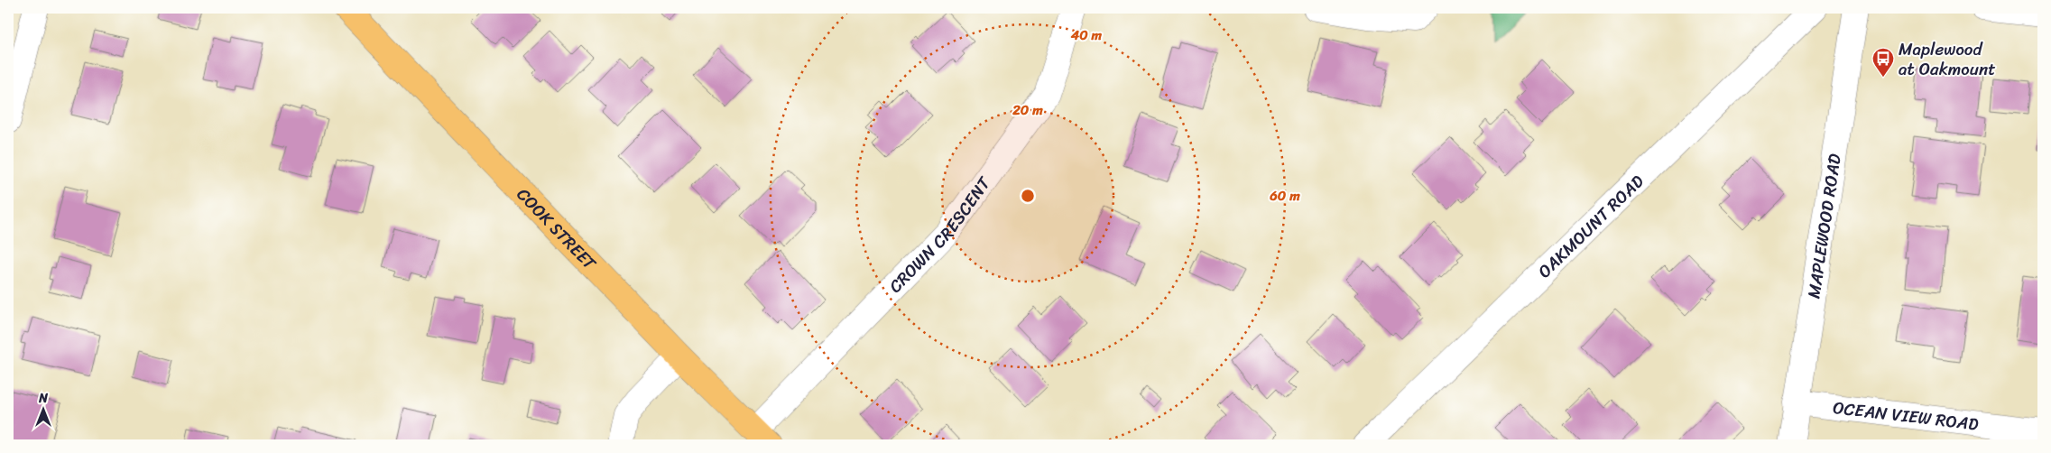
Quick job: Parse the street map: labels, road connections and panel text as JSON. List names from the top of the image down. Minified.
{"streets":{"main road":["COOK STREET"],"street":["OAKMOUNT ROAD","MAPLEWOOD ROAD","CROWN CRESCENT","OCEAN VIEW ROAD"]},"crossings":[["MAPLEWOOD ROAD","OCEAN VIEW ROAD"],["COOK STREET","CROWN CRESCENT"]],"places":{"bus stop":["Maplewood at Oakmount"]},"north":"top","rings":["40 m","20 m","60 m"]}
